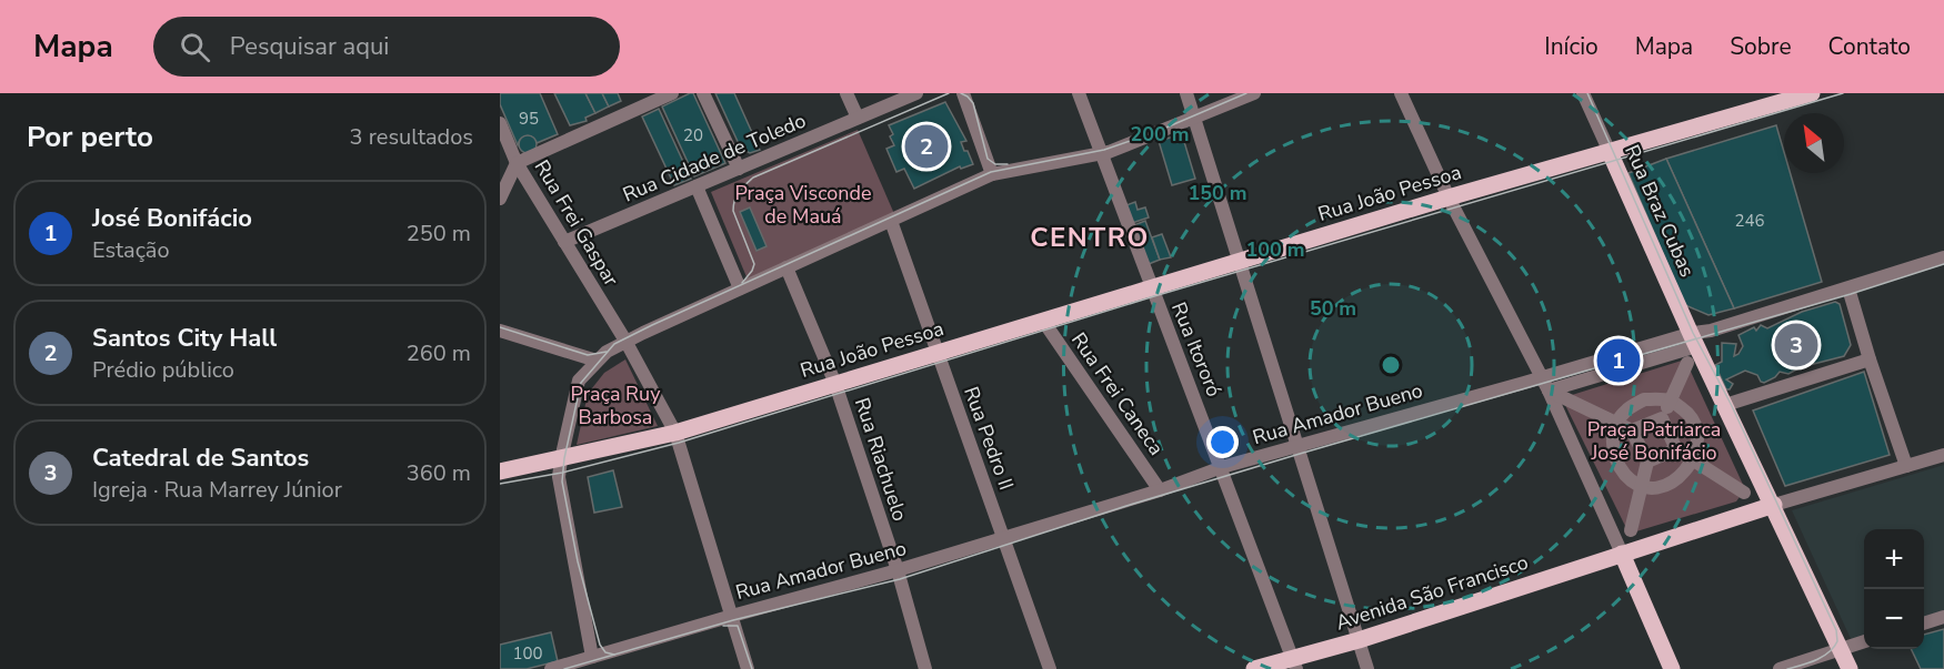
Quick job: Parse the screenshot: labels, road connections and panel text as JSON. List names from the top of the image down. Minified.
{"streets":{"main road":["Rua João Pessoa","Rua Braz Cubas","Avenida São Francisco"],"street":["Rua Cidade de Toledo","Rua Frei Gaspar","Rua Itororó","Rua Frei Caneca","Rua Amador Bueno","Rua Pedro II","Rua Riachuelo"]},"crossings":[["Rua Cidade de Toledo","Rua Frei Gaspar"],["Rua João Pessoa","Rua Braz Cubas"],["Rua João Pessoa","Rua Itororó"],["Rua João Pessoa","Rua Frei Caneca"],["Rua João Pessoa","Rua Pedro II"],["Rua João Pessoa","Rua Riachuelo"],["Rua Braz Cubas","Rua Amador Bueno"],["Rua Itororó","Rua Amador Bueno"],["Rua Itororó","Avenida São Francisco"],["Rua Frei Caneca","Rua Amador Bueno"],["Rua Amador Bueno","Rua Pedro II"],["Rua Amador Bueno","Rua Riachuelo"]],"districts":["CENTRO"],"parks":["Praça Visconde de Mauá","Praça Ruy Barbosa","Praça Patriarca José Bonifácio"],"house_numbers":["95","20","246","100"],"north":"top left","page":{"header":"Mapa","search":"Pesquisar aqui","nav":["Início","Mapa","Sobre","Contato"],"heading":["Por perto","3 resultados"],"pins":["2","3","1"],"list":[{"mark":"1","name":"José Bonifácio","note":"Estação","value":"250 m"},{"mark":"2","name":"Santos City Hall","note":"Prédio público","value":"260 m"},{"mark":"3","name":"Catedral de Santos","note":"Igreja · Rua Marrey Júnior","value":"360 m"}],"map_buttons":["+","−"]},"rings":["200 m","150 m","100 m","50 m"]}
